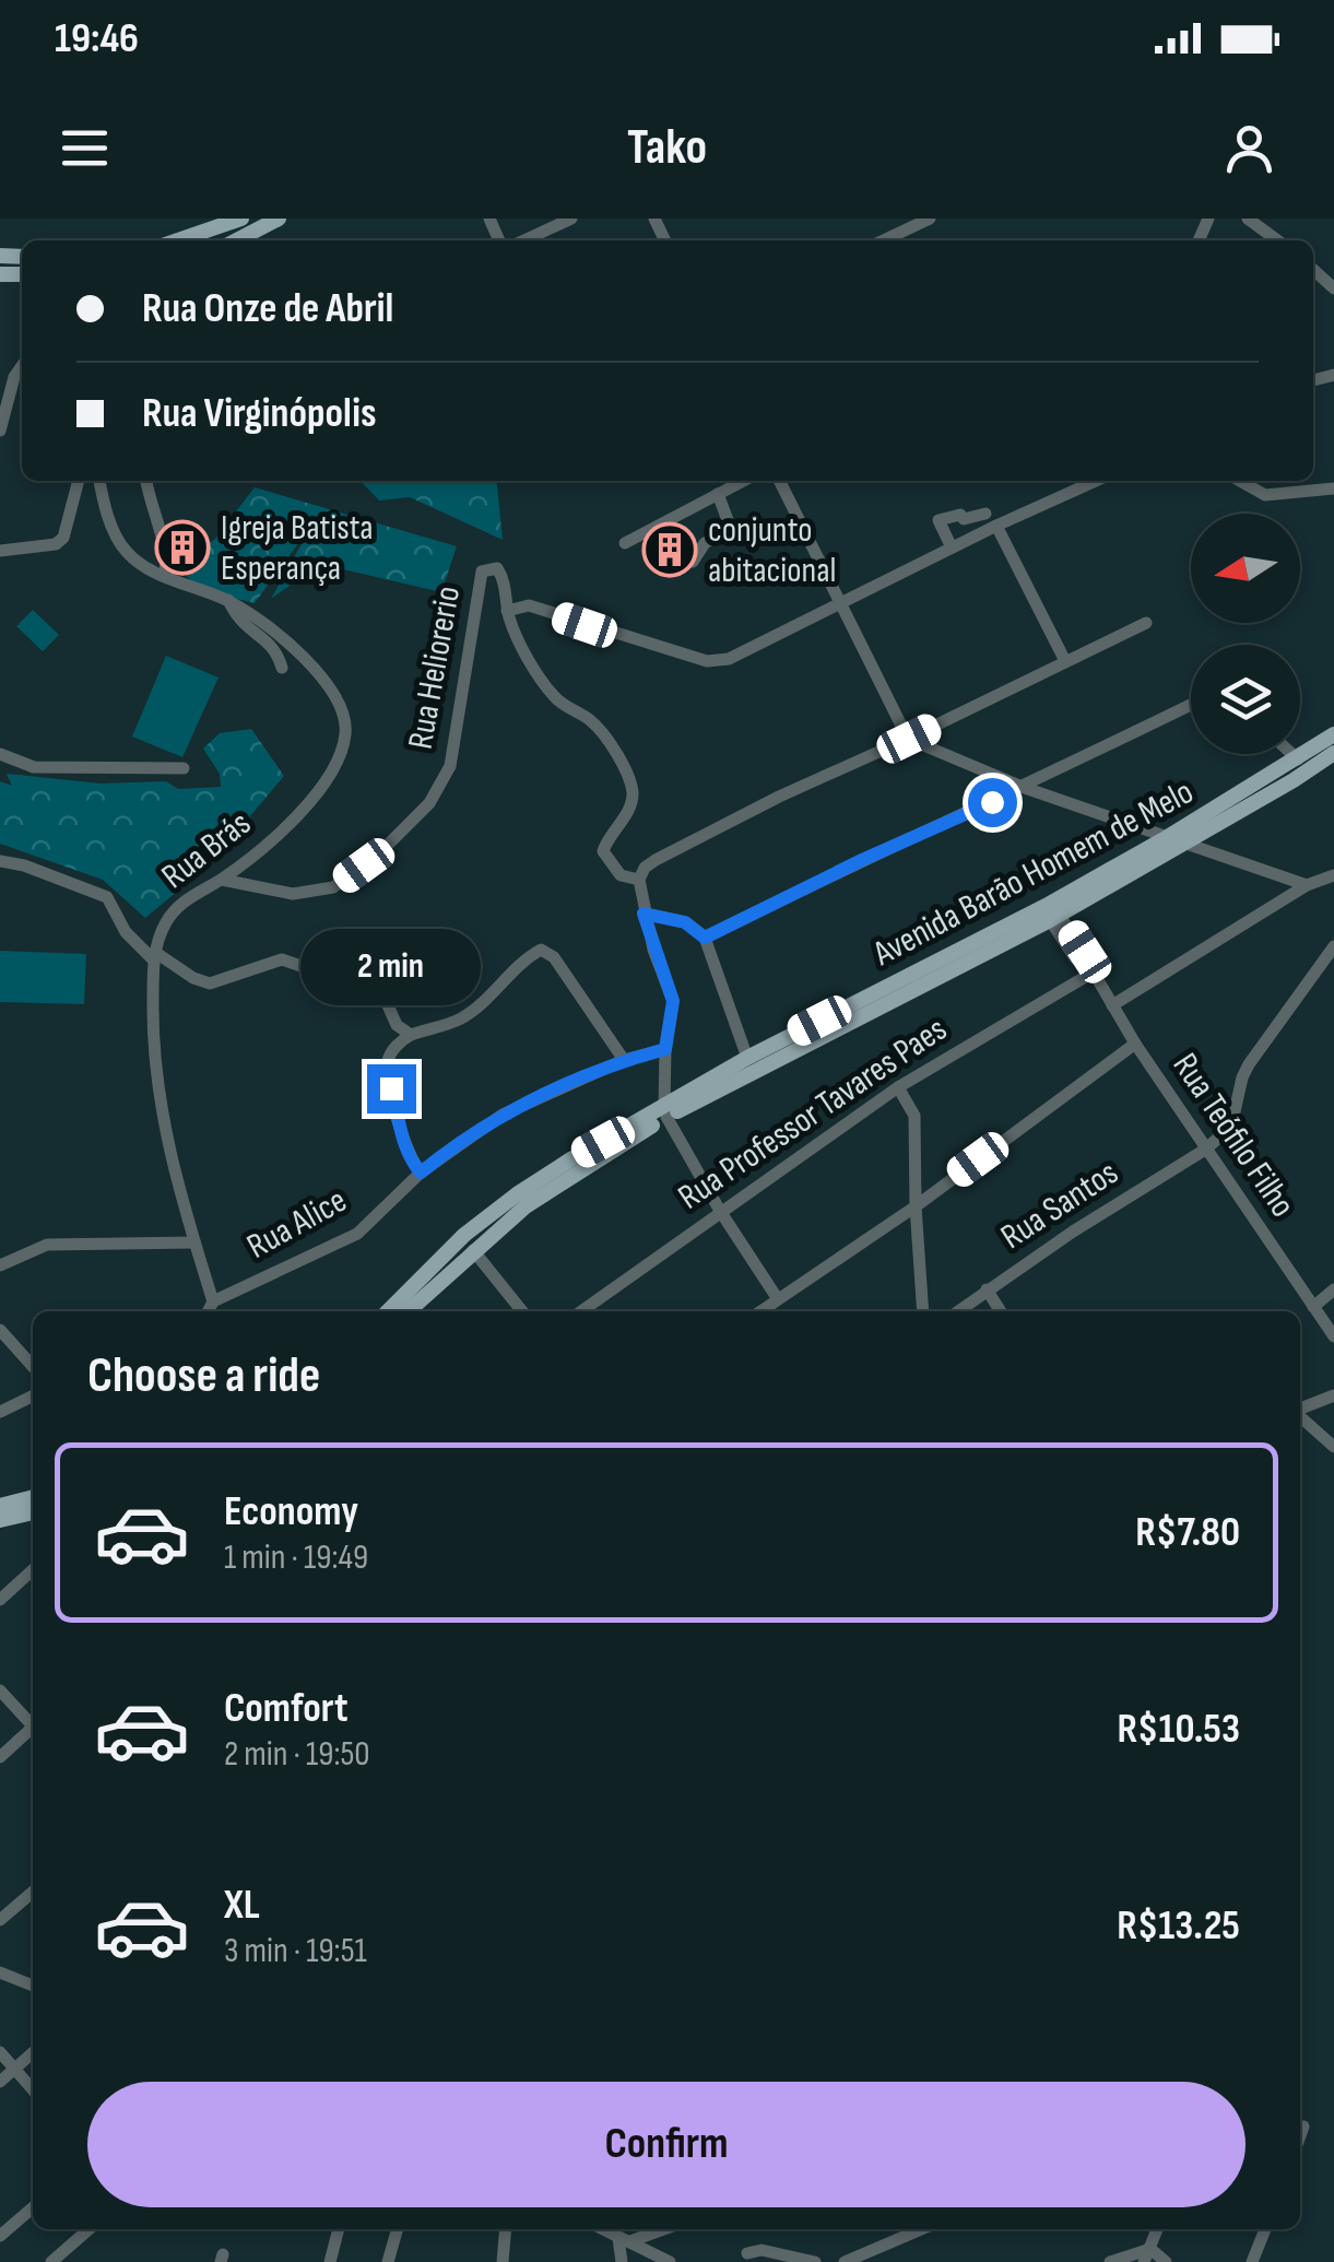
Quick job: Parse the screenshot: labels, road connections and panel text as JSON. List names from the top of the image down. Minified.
{"streets":{"main road":["Avenida Barão Homem de Melo"],"street":["Rua Heliorerio","Rua Brás","Rua Professor Tavares Paes","Rua Teófilo Filho","Rua Santos","Rua Alice"]},"crossings":[["Rua Heliorerio","Rua Brás"],["Rua Brás","Rua Alice"],["Avenida Barão Homem de Melo","Rua Teófilo Filho"],["Rua Professor Tavares Paes","Rua Teófilo Filho"],["Rua Teófilo Filho","Rua Santos"]],"places":{"building":["Igreja Batista Esperança","conjunto abitacional"]},"north":"left","page":{"status":"19:46","header":"Tako","banner":["Rua Onze de Abril","Rua Virginópolis"],"bubble":"2 min","heading":"Choose a ride","list":[{"name":"Economy","note":"1 min · 19:49","value":"R$7.80"},{"name":"Comfort","note":"2 min · 19:50","value":"R$10.53"},{"name":"XL","note":"3 min · 19:51","value":"R$13.25"}],"buttons":"Confirm"}}
